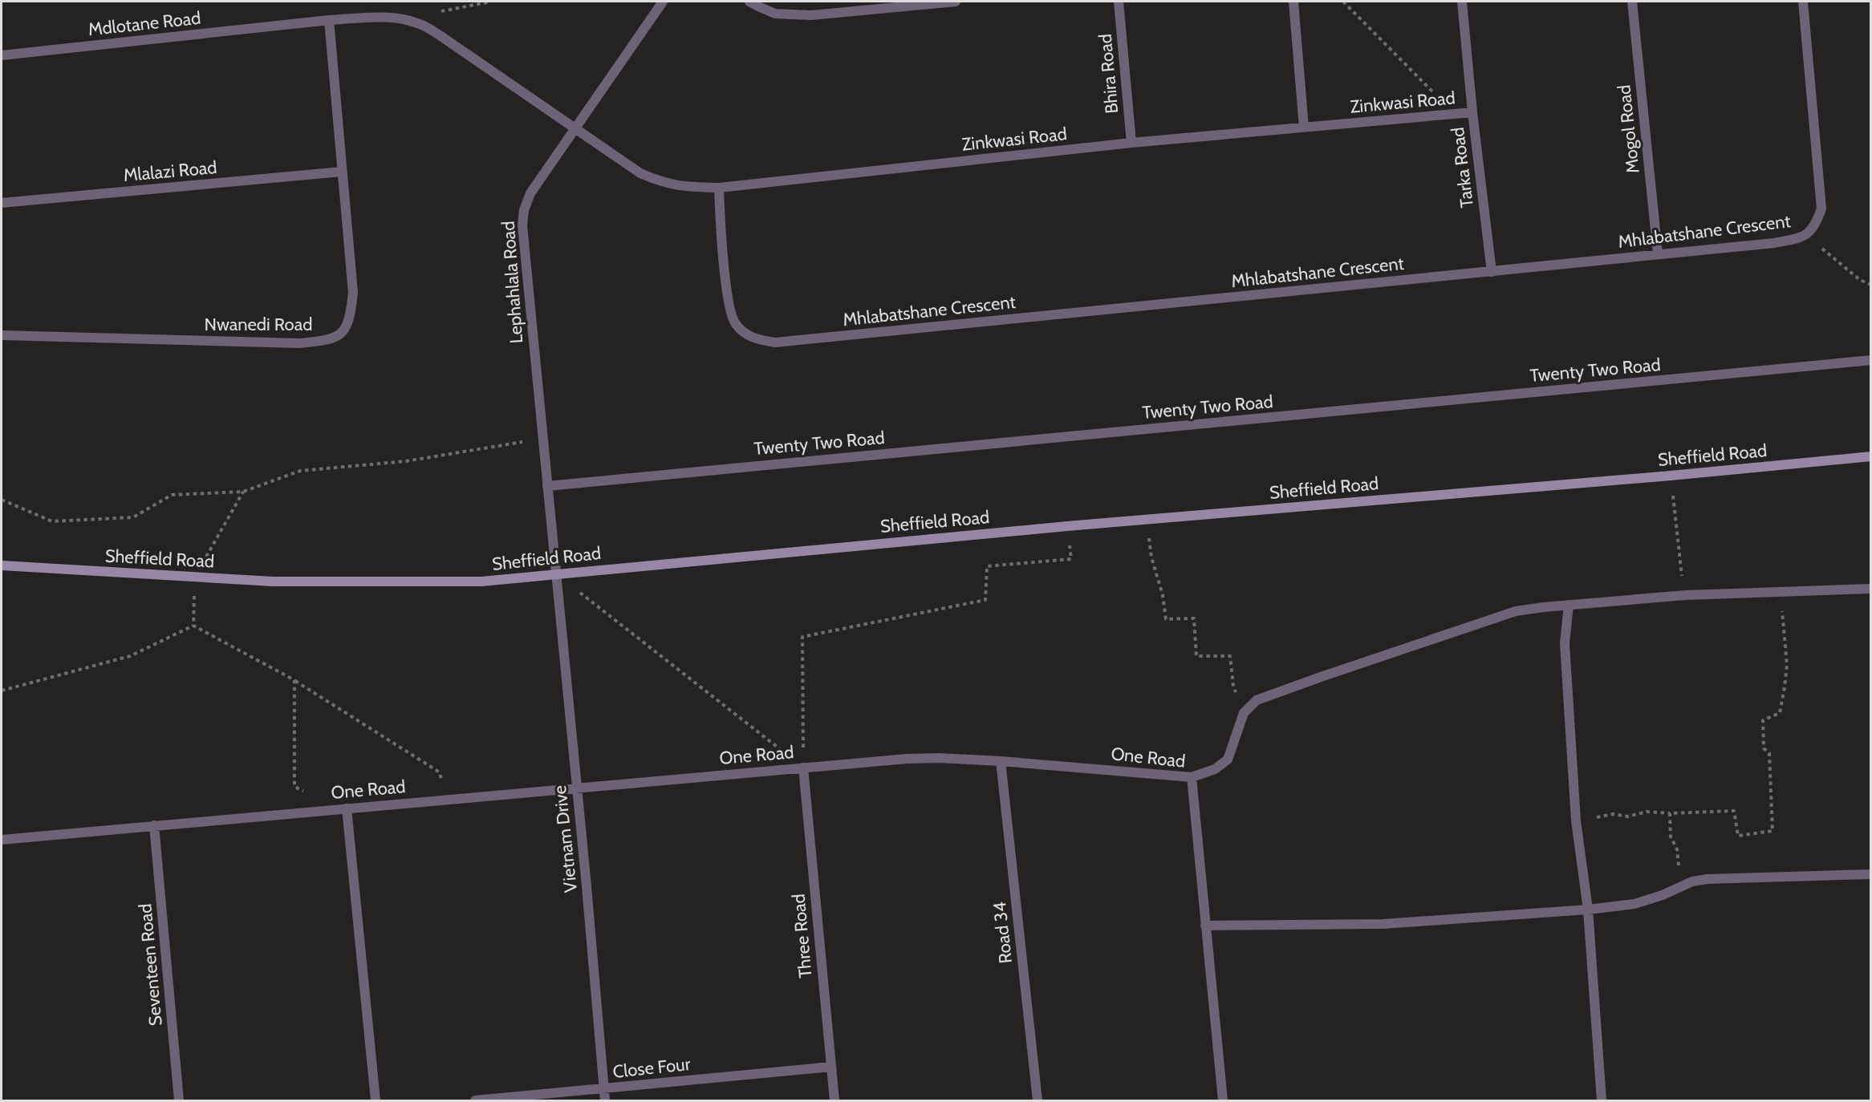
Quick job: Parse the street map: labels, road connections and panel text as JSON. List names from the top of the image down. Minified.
{"streets":{"street":["Mdlotane Road","Bhira Road","Zinkwasi Road","Mogol Road","Tarka Road","Mlalazi Road","Mhlabatshane Crescent","Lephahlala Road","Nwanedi Road","Twenty Two Road","Sheffield Road","One Road","Vietnam Drive","Road 34","Three Road","Seventeen Road","Close Four"]},"crossings":[["Mdlotane Road","Zinkwasi Road"],["Mdlotane Road","Lephahlala Road"],["Mdlotane Road","Nwanedi Road"],["Bhira Road","Zinkwasi Road"],["Zinkwasi Road","Tarka Road"],["Zinkwasi Road","Mhlabatshane Crescent"],["Zinkwasi Road","Lephahlala Road"],["Mogol Road","Mhlabatshane Crescent"],["Tarka Road","Mhlabatshane Crescent"],["Mlalazi Road","Nwanedi Road"],["Lephahlala Road","Twenty Two Road"],["Lephahlala Road","Sheffield Road"],["Lephahlala Road","Vietnam Drive"],["Sheffield Road","Vietnam Drive"],["One Road","Vietnam Drive"],["One Road","Road 34"],["One Road","Three Road"],["One Road","Seventeen Road"],["Vietnam Drive","Close Four"],["Three Road","Close Four"]]}
